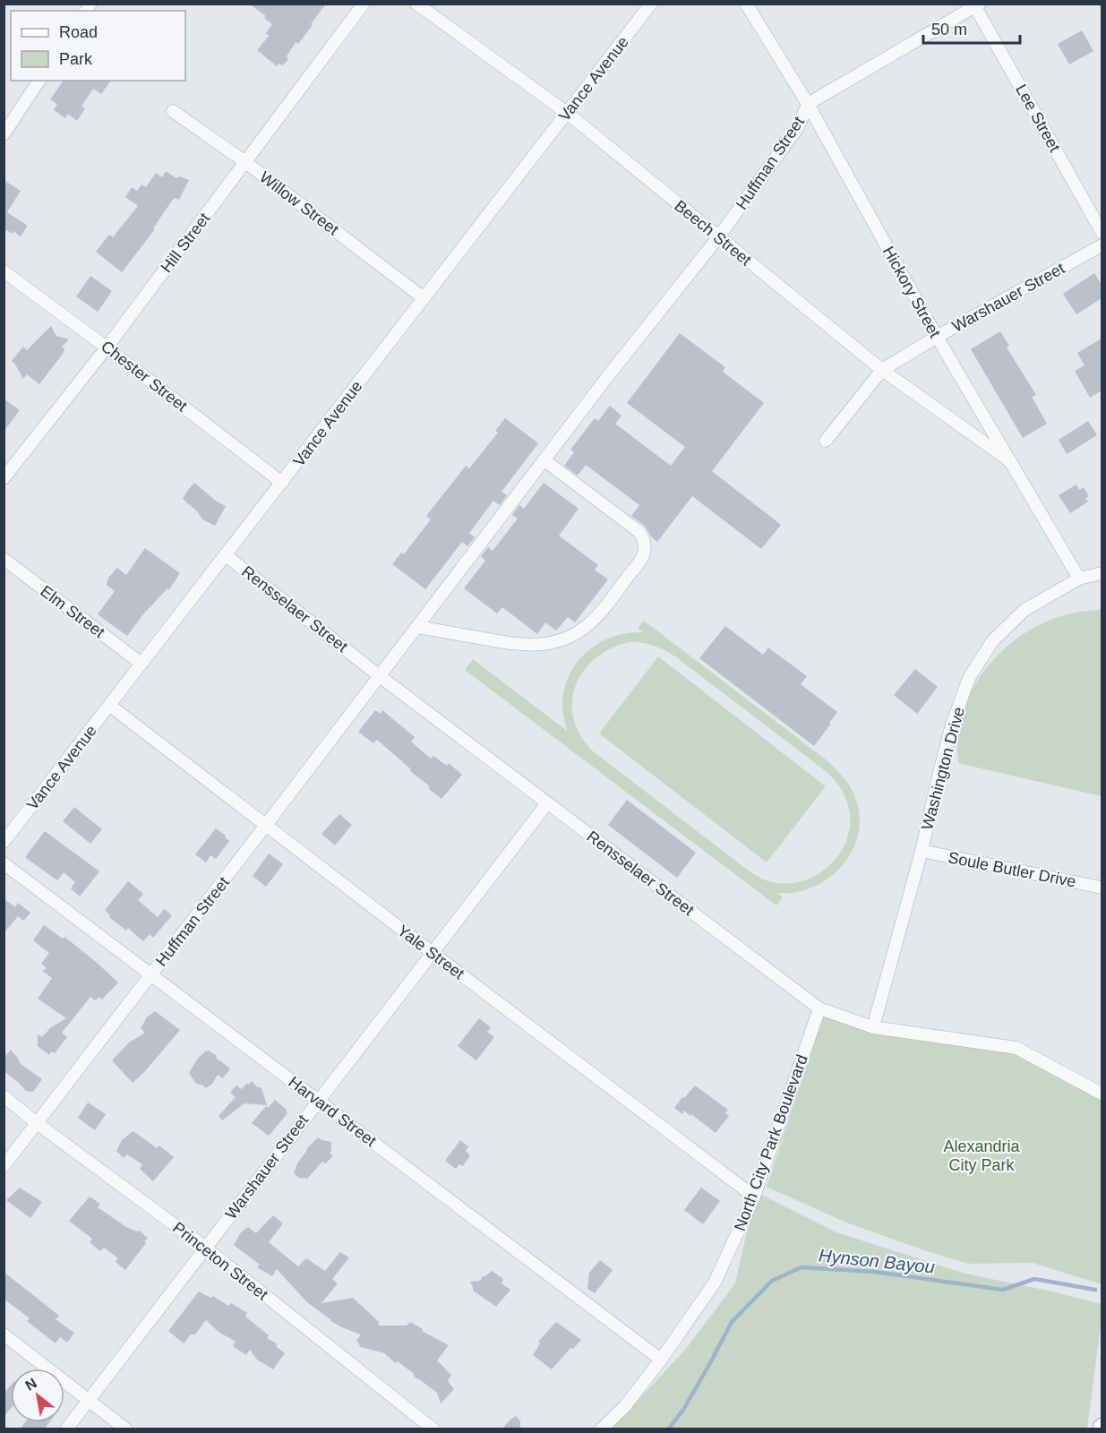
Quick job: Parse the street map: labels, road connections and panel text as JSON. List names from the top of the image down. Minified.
{"streets":{"street":["Vance Avenue","Lee Street","Huffman Street","Willow Street","Beech Street","Hill Street","Hickory Street","Warshauer Street","Chester Street","Rensselaer Street","Elm Street","Washington Drive","Soule Butler Drive","Yale Street","Harvard Street","North City Park Boulevard","Princeton Street"]},"crossings":[["Vance Avenue","Willow Street"],["Vance Avenue","Beech Street"],["Vance Avenue","Chester Street"],["Vance Avenue","Rensselaer Street"],["Vance Avenue","Elm Street"],["Vance Avenue","Yale Street"],["Lee Street","Huffman Street"],["Huffman Street","Beech Street"],["Huffman Street","Hickory Street"],["Huffman Street","Rensselaer Street"],["Huffman Street","Yale Street"],["Huffman Street","Harvard Street"],["Huffman Street","Princeton Street"],["Willow Street","Hill Street"],["Beech Street","Hickory Street"],["Beech Street","Warshauer Street"],["Hill Street","Chester Street"],["Hickory Street","Warshauer Street"],["Hickory Street","Washington Drive"],["Warshauer Street","Rensselaer Street"],["Warshauer Street","Yale Street"],["Warshauer Street","Harvard Street"],["Warshauer Street","Princeton Street"],["Rensselaer Street","Washington Drive"],["Rensselaer Street","North City Park Boulevard"],["Washington Drive","Soule Butler Drive"],["Yale Street","North City Park Boulevard"],["Harvard Street","North City Park Boulevard"]],"water":["Hynson Bayou"],"parks":["Alexandria City Park"],"legend":["Road","Park"],"scale_bar":"50 m","north":"top left"}
